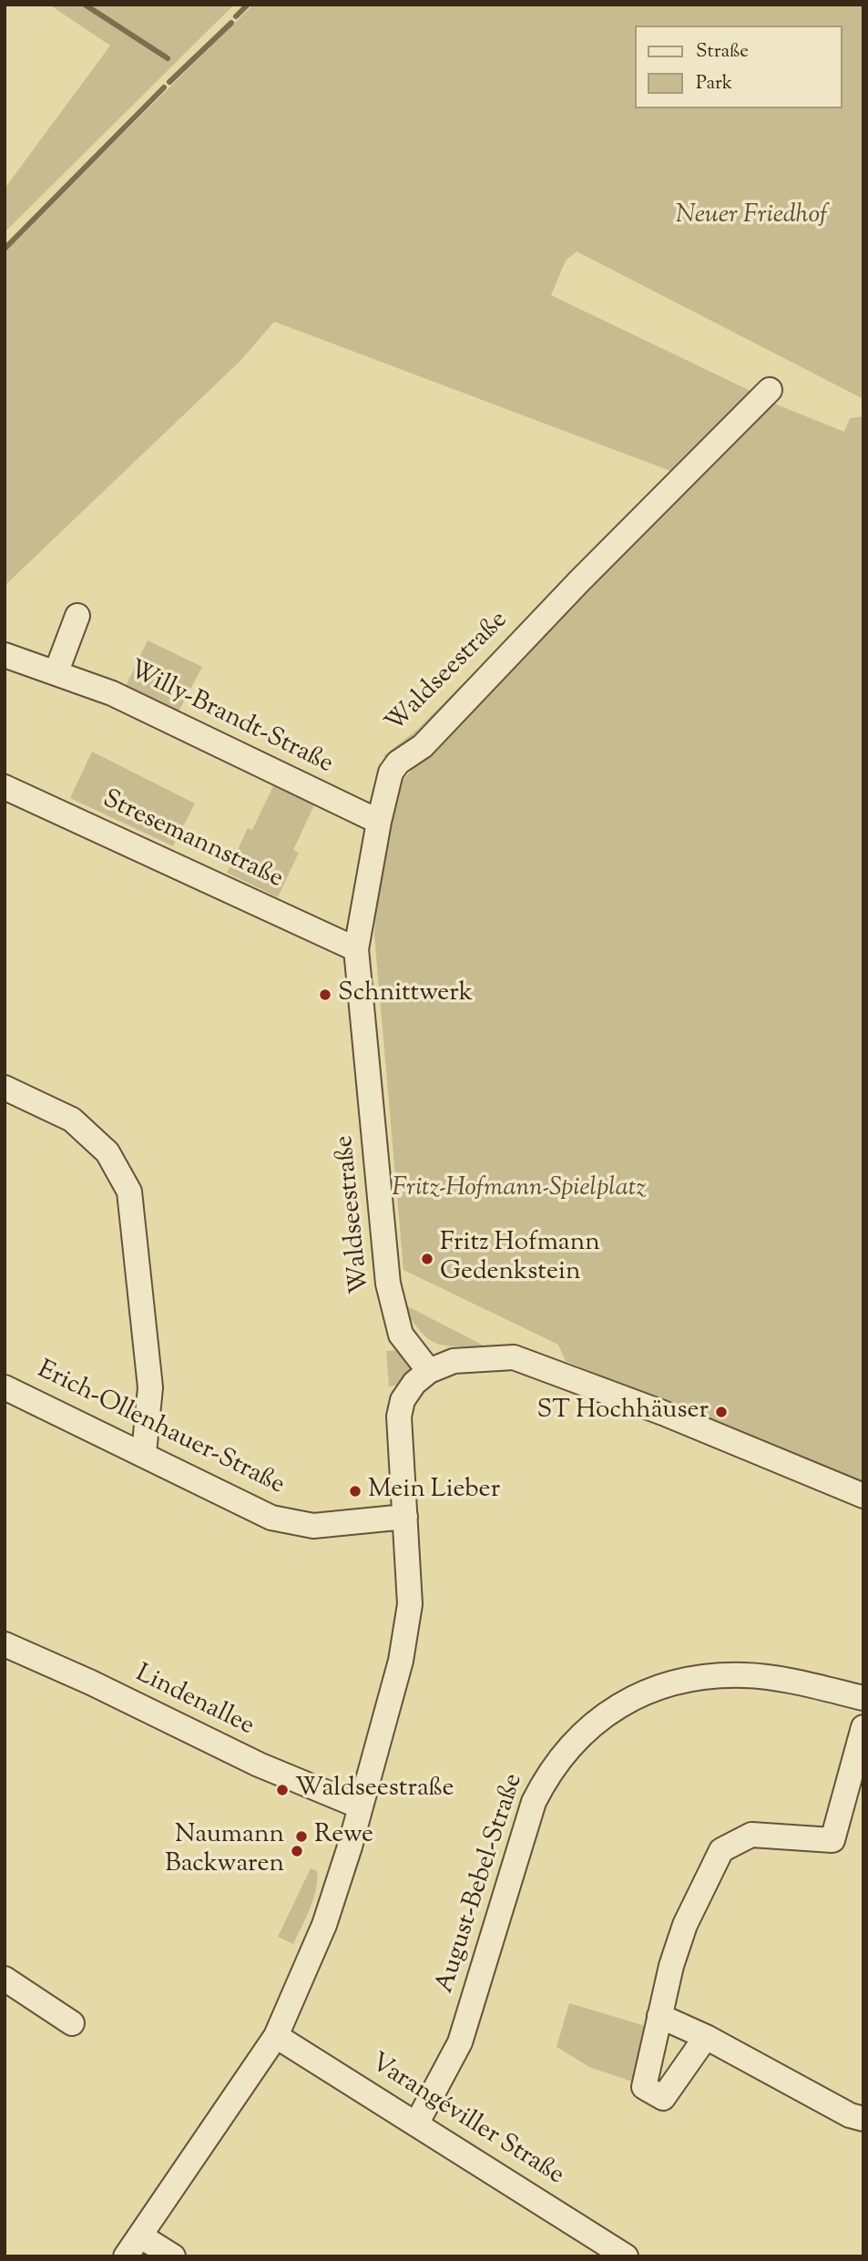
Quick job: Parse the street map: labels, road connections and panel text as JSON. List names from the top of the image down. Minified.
{"streets":{"street":["Waldseestraße","Willy-Brandt-Straße","Stresemannstraße","Erich-Ollenhauer-Straße","Lindenallee","August-Bebel-Straße","Varangéviller Straße"]},"crossings":[["Waldseestraße","Willy-Brandt-Straße"],["Waldseestraße","Stresemannstraße"],["August-Bebel-Straße","Varangéviller Straße"]],"parks":["Neuer Friedhof","Fritz-Hofmann-Spielplatz"],"places":["Schnittwerk","Fritz Hofmann Gedenkstein","ST Hochhäuser","Mein Lieber","Waldseestraße","Rewe","Naumann Backwaren"],"legend":["Straße","Park"]}
